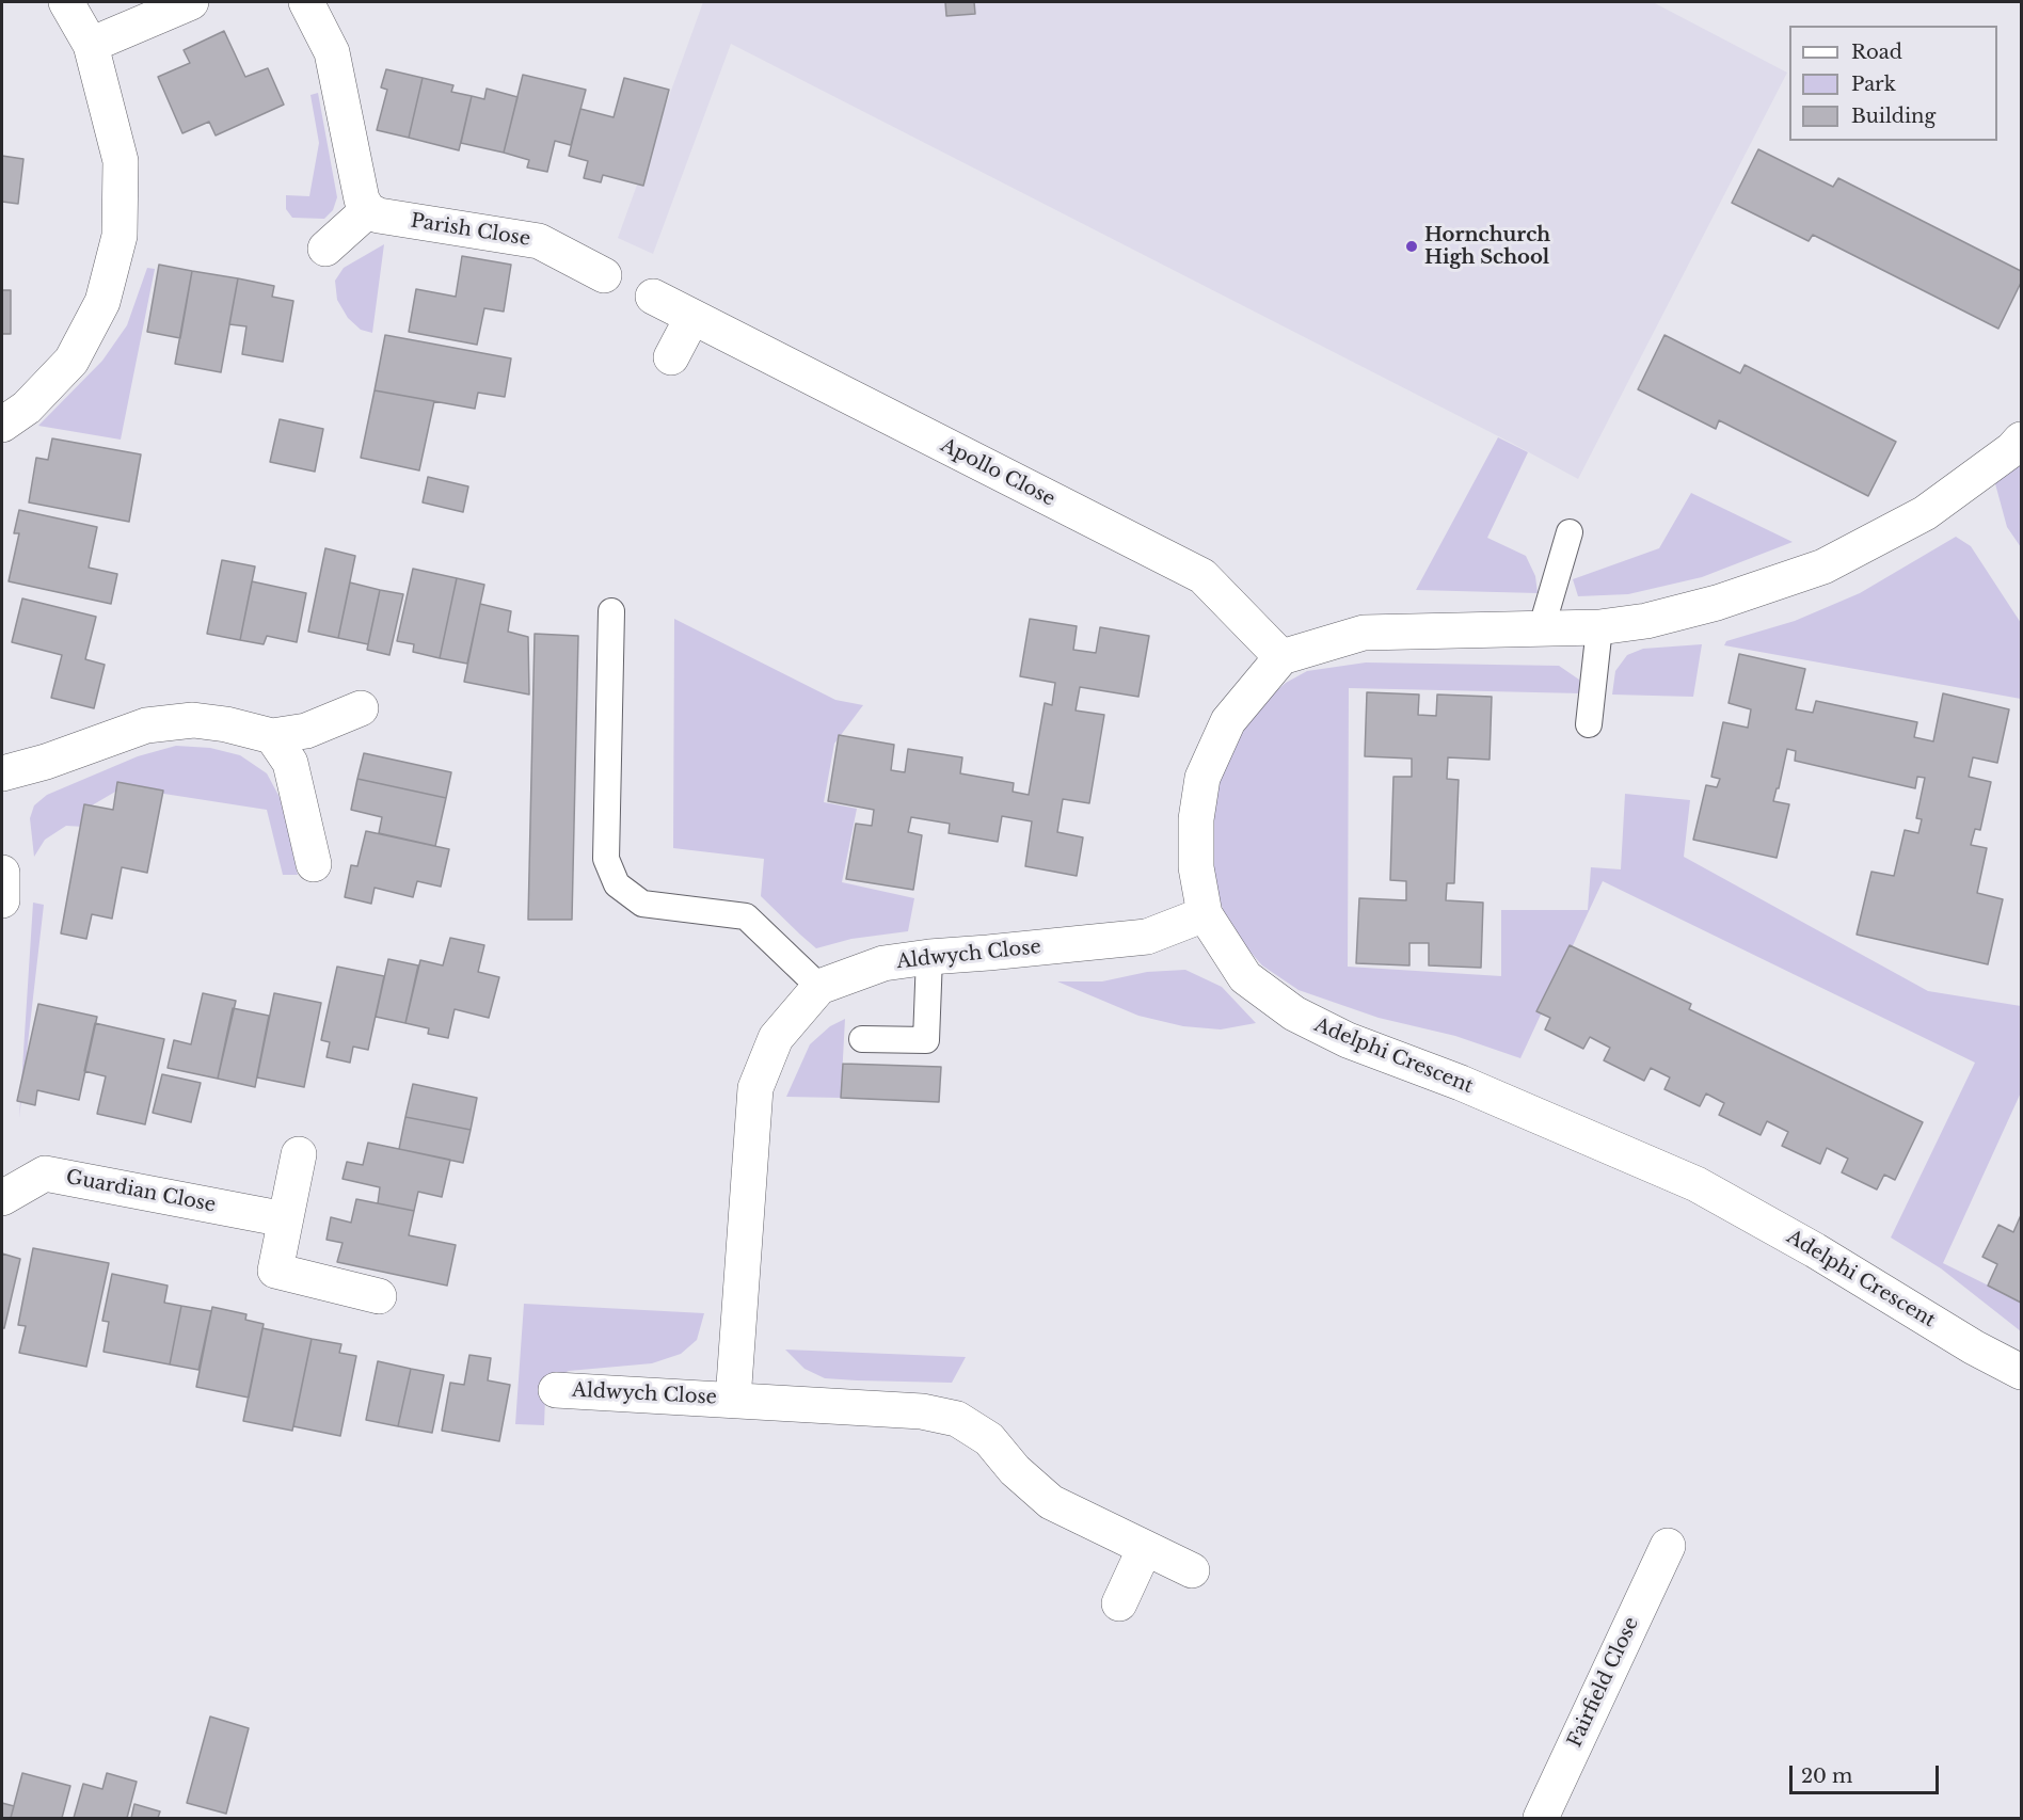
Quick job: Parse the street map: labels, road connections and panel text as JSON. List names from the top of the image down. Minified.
{"streets":{"street":["Parish Close","Apollo Close","Aldwych Close","Adelphi Crescent","Guardian Close","Fairfield Close"]},"crossings":[["Apollo Close","Adelphi Crescent"],["Aldwych Close","Adelphi Crescent"]],"places":["Hornchurch High School"],"legend":["Road","Park","Building"],"scale_bar":"20 m"}
